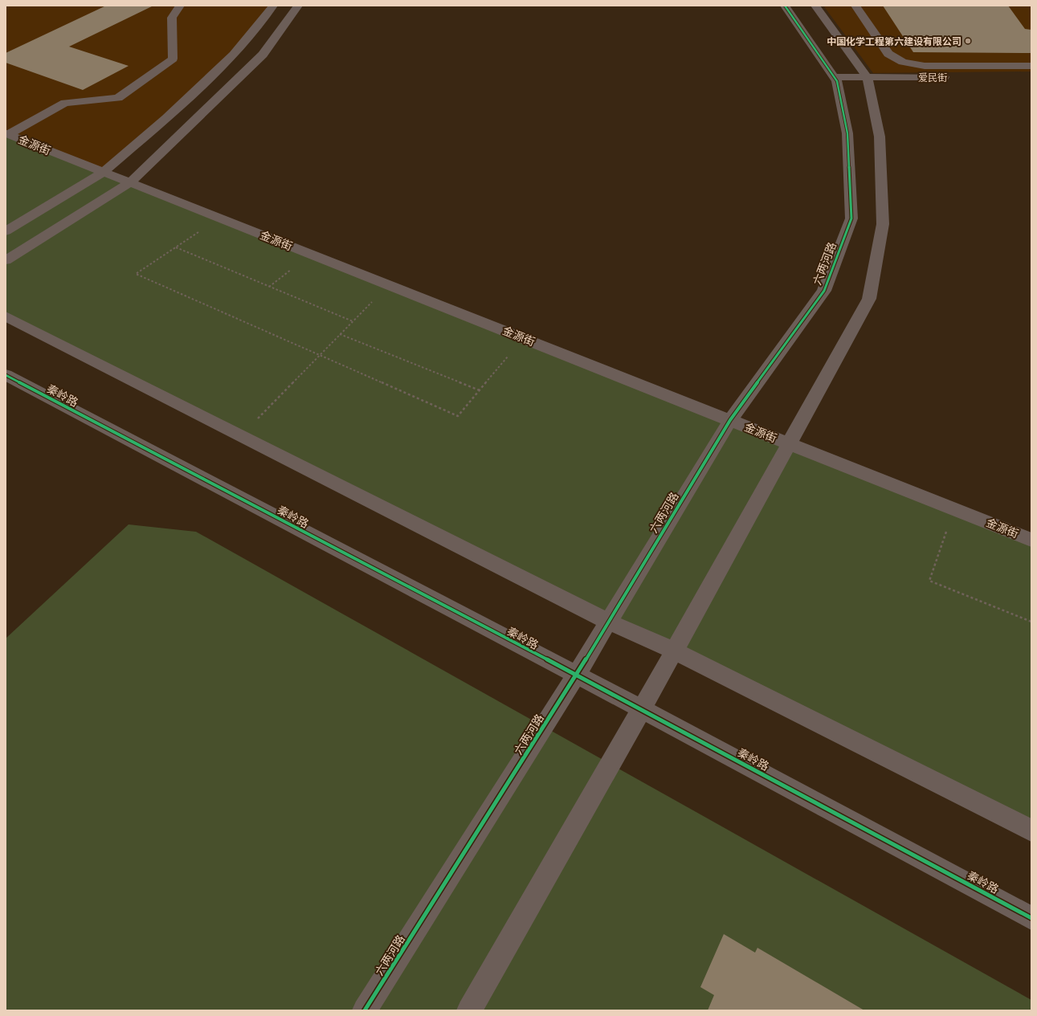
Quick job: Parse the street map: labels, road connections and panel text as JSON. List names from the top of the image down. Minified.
{"streets":{"street":["爱民街","金源街","六两河路","秦岭路"]},"crossings":[["爱民街","六两河路"],["金源街","六两河路"],["六两河路","秦岭路"]],"places":["中国化学工程第六建设有限公司"]}
